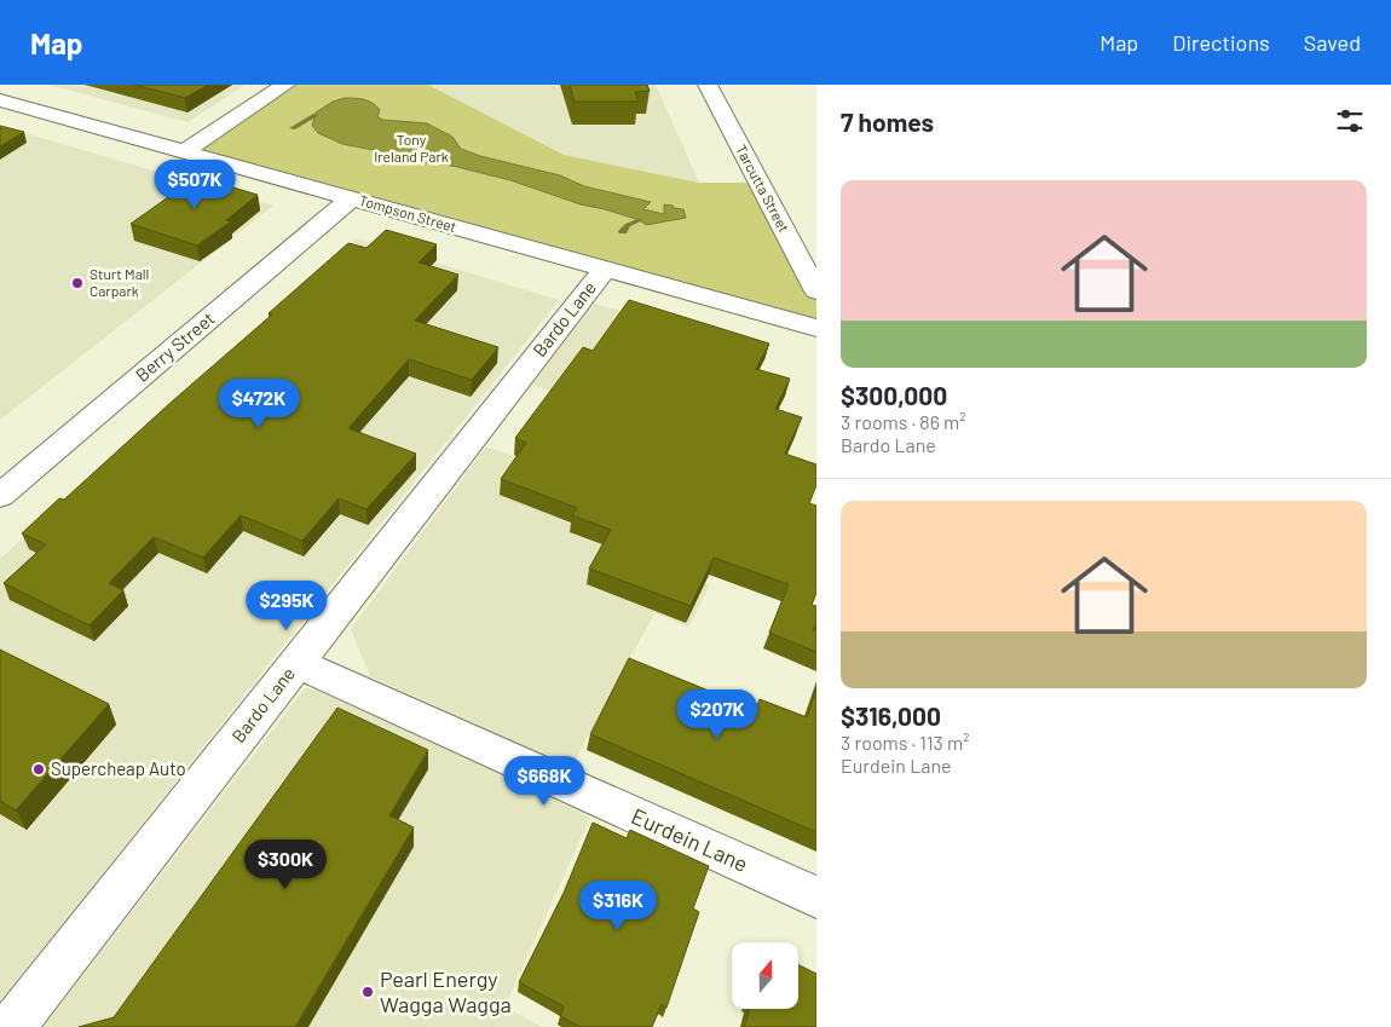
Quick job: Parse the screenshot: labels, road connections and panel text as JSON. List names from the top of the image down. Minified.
{"streets":{"street":["Tarcutta Street","Tompson Street","Bardo Lane","Berry Street","Eurdein Lane"]},"crossings":[["Tompson Street","Bardo Lane"],["Tompson Street","Berry Street"],["Bardo Lane","Eurdein Lane"]],"parks":["Tony Ireland Park"],"places":["Sturt Mall Carpark","Supercheap Auto","Pearl Energy Wagga Wagga"],"north":"top","page":{"header":"Map","nav":["Map","Directions","Saved"],"heading":"7 homes","list":[{"name":"$300,000","note":"3 rooms · 86 m² · Bardo Lane"},{"name":"$316,000","note":"3 rooms · 113 m² · Eurdein Lane"}],"price":["$507K","$472K","$295K","$207K","$668K","$300K","$316K"]}}
